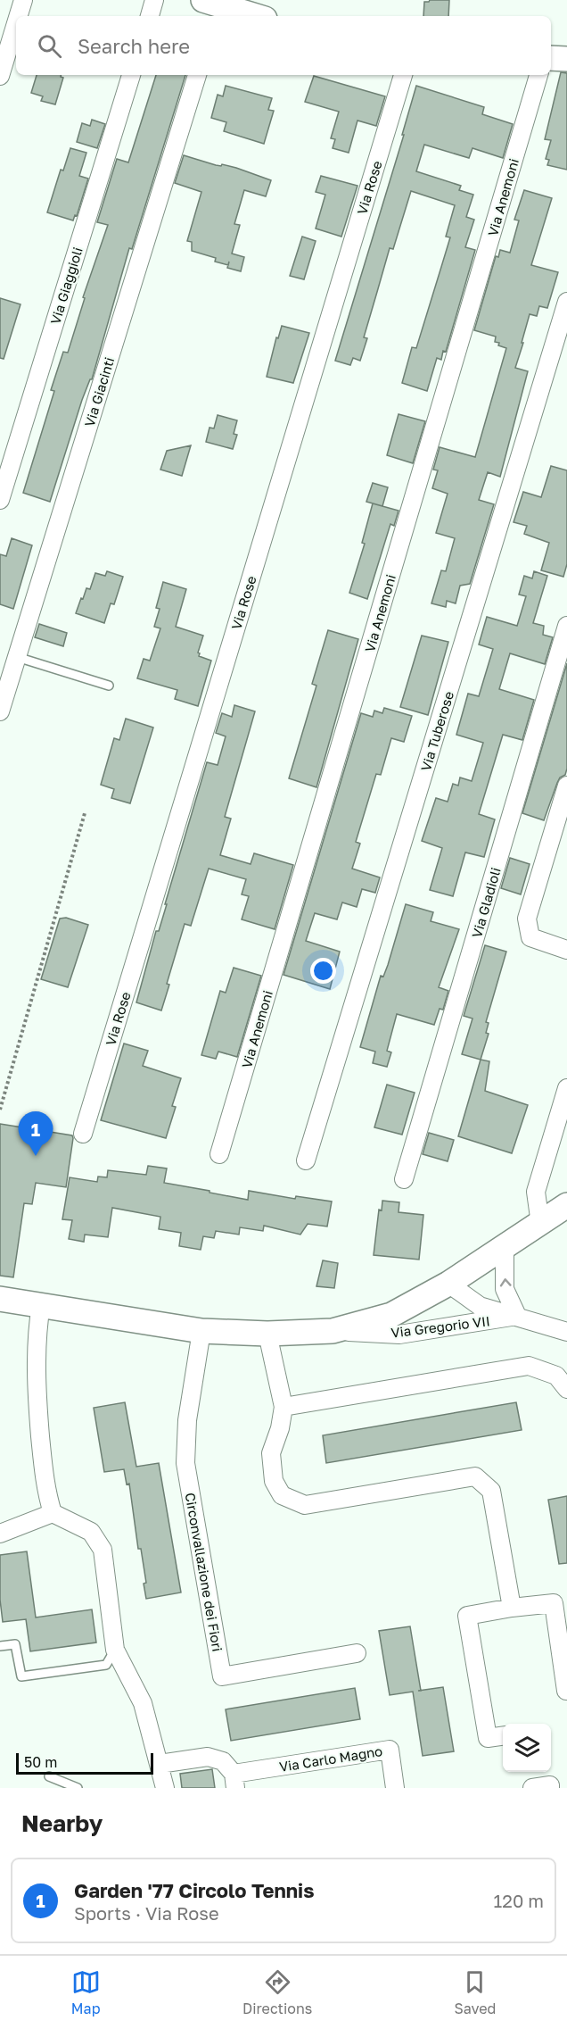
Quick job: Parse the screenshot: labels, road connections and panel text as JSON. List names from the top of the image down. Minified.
{"streets":{"street":["Via Rose","Via Anemoni","Via Giaggioli","Via Giacinti","Via Tuberose","Via Gladioli","Via Gregorio VII","Circonvallazione dei Fiori","Via Carlo Magno"]},"scale_bar":"50 m","page":{"search":"Search here","pins":"1","scale":"50 m","heading":"Nearby","list":[{"mark":"1","name":"Garden '77 Circolo Tennis","note":"Sports · Via Rose","value":"120 m"}],"nav":["Map","Directions","Saved"]}}
